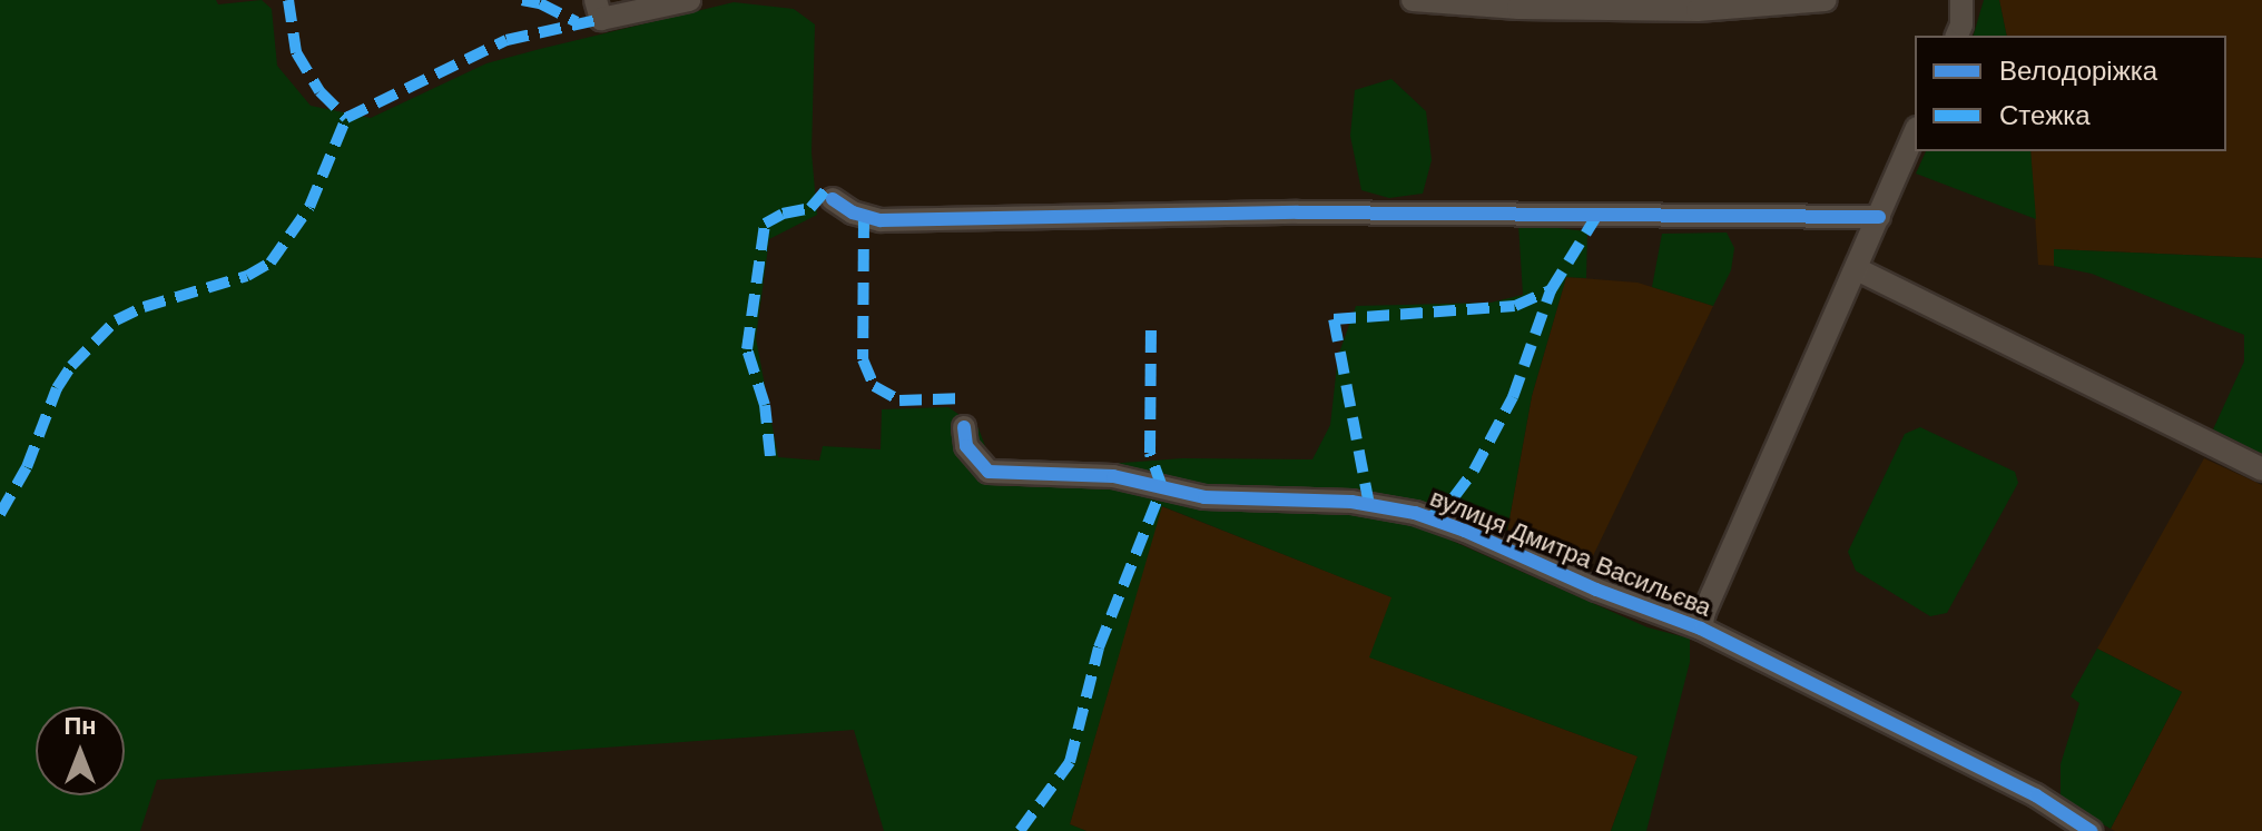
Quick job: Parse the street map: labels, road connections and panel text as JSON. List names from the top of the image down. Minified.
{"streets":{"street":["вулиця Дмитра Васильєва"]},"legend":["Велодоріжка","Стежка"],"north":"top"}
